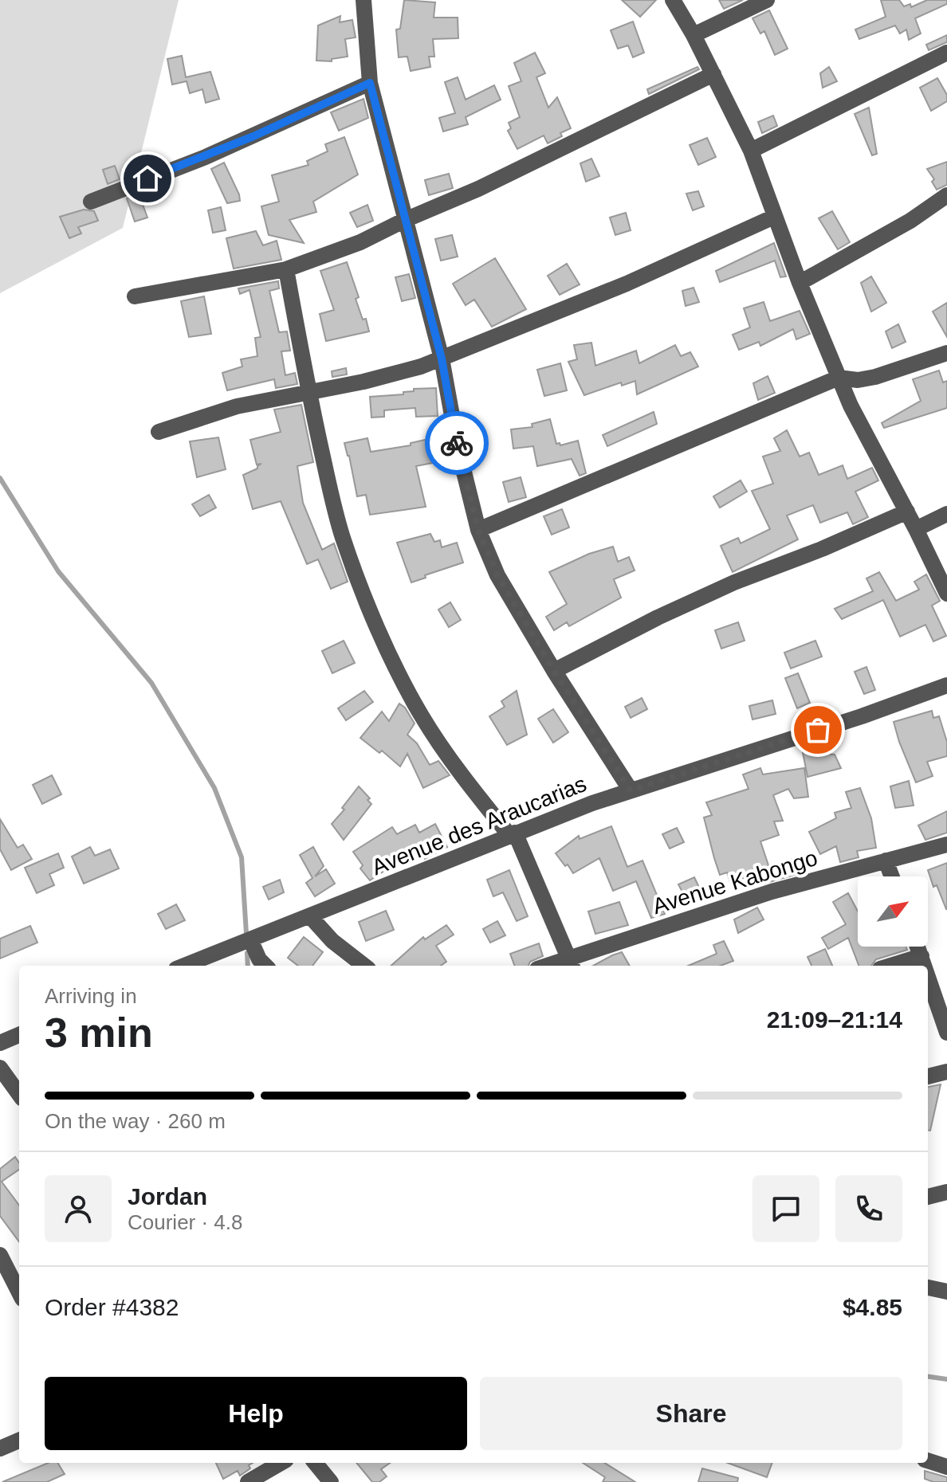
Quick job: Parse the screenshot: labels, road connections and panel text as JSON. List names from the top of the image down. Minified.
{"streets":{"street":["Avenue des Araucarias","Avenue Kabongo"]},"north":"top right","page":{"heading":["3 min","Arriving in","21:09–21:14"],"panel":["Jordan","Courier · 4.8","Order #4382","$4.85"],"bar":"On the way · 260 m","buttons":["Help","Share"]}}
